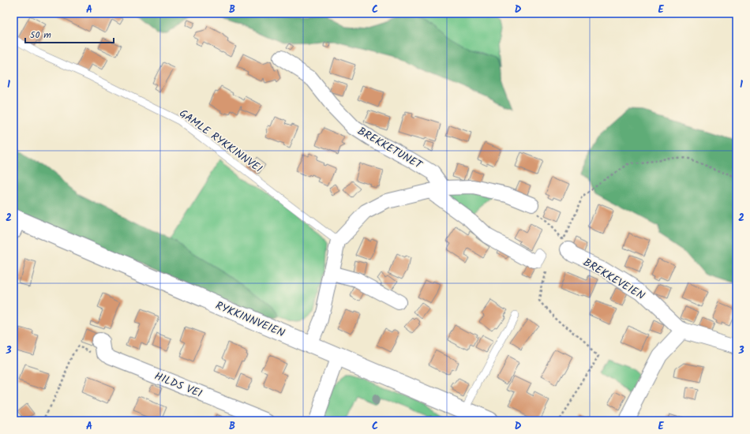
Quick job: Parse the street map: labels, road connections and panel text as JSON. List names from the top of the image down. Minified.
{"streets":{"street":["BREKKETUNET","BREKKEVEIEN","RYKKINNVEIEN","HILDS VEI"],"lane":["GAMLE RYKKINNVEI"]},"scale_bar":"50 m","grid":{"columns":["A","B","C","D","E"],"rows":["1","2","3"]}}
